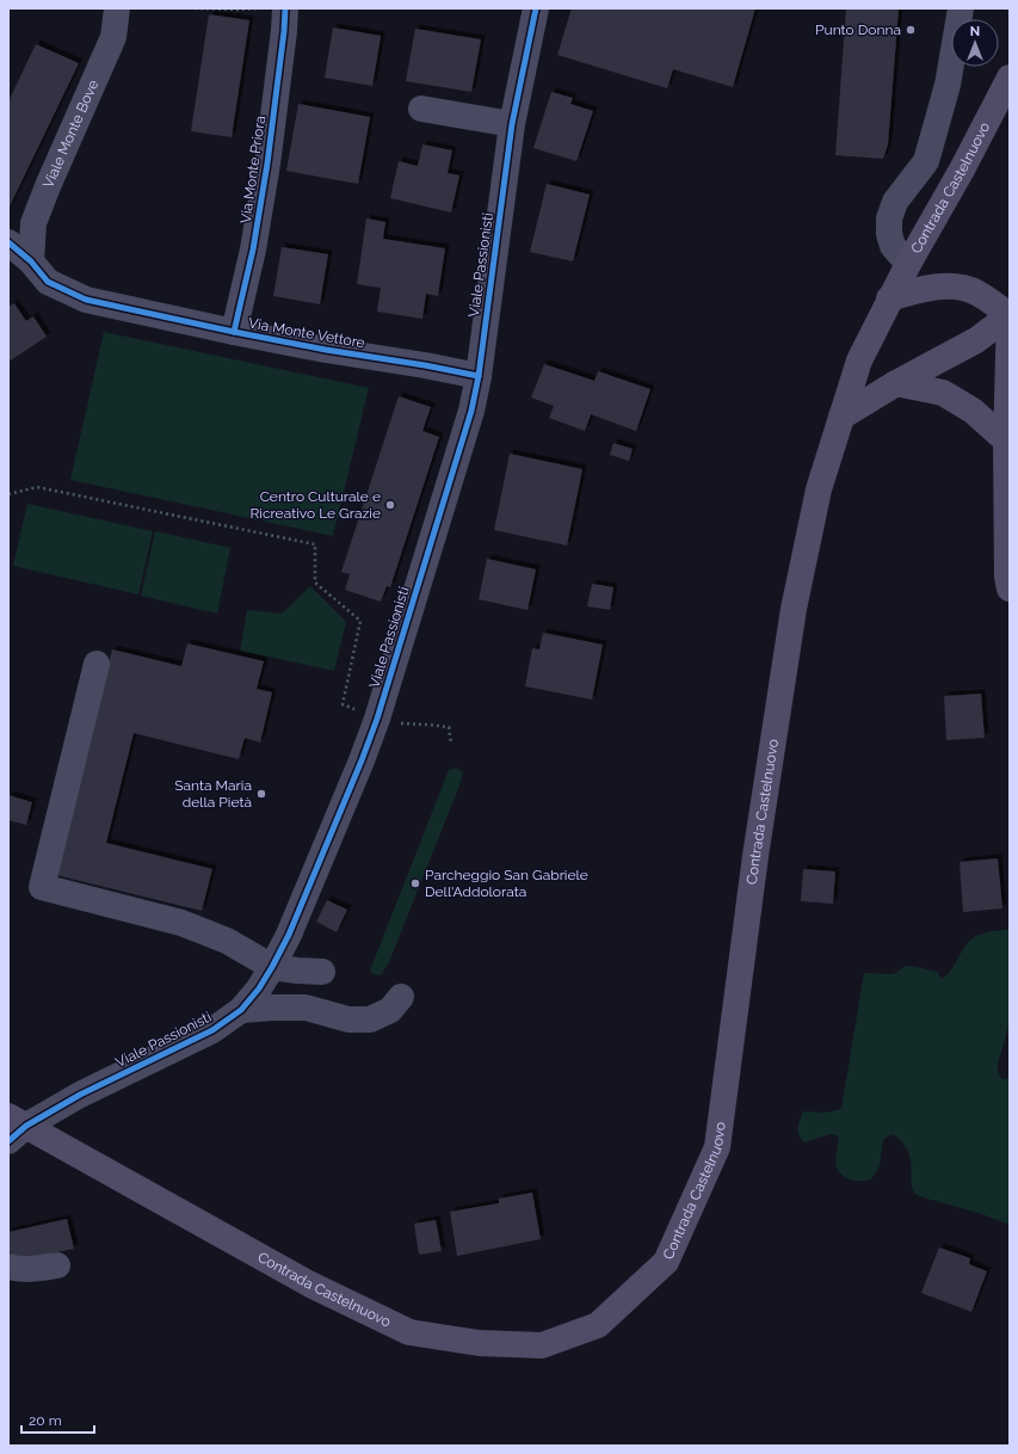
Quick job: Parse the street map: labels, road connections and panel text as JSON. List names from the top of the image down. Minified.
{"streets":{"main road":["Contrada Castelnuovo"],"street":["Viale Monte Bove","Via Monte Priora","Viale Passionisti","Via Monte Vettore"]},"crossings":[["Viale Monte Bove","Via Monte Vettore"],["Via Monte Priora","Via Monte Vettore"],["Contrada Castelnuovo","Viale Passionisti"],["Viale Passionisti","Via Monte Vettore"]],"places":["Punto Donna","Centro Culturale e Ricreativo Le Grazie","Santa Maria della Pietà","Parcheggio San Gabriele Dell'Addolorata"],"scale_bar":"20 m","north":"top"}
